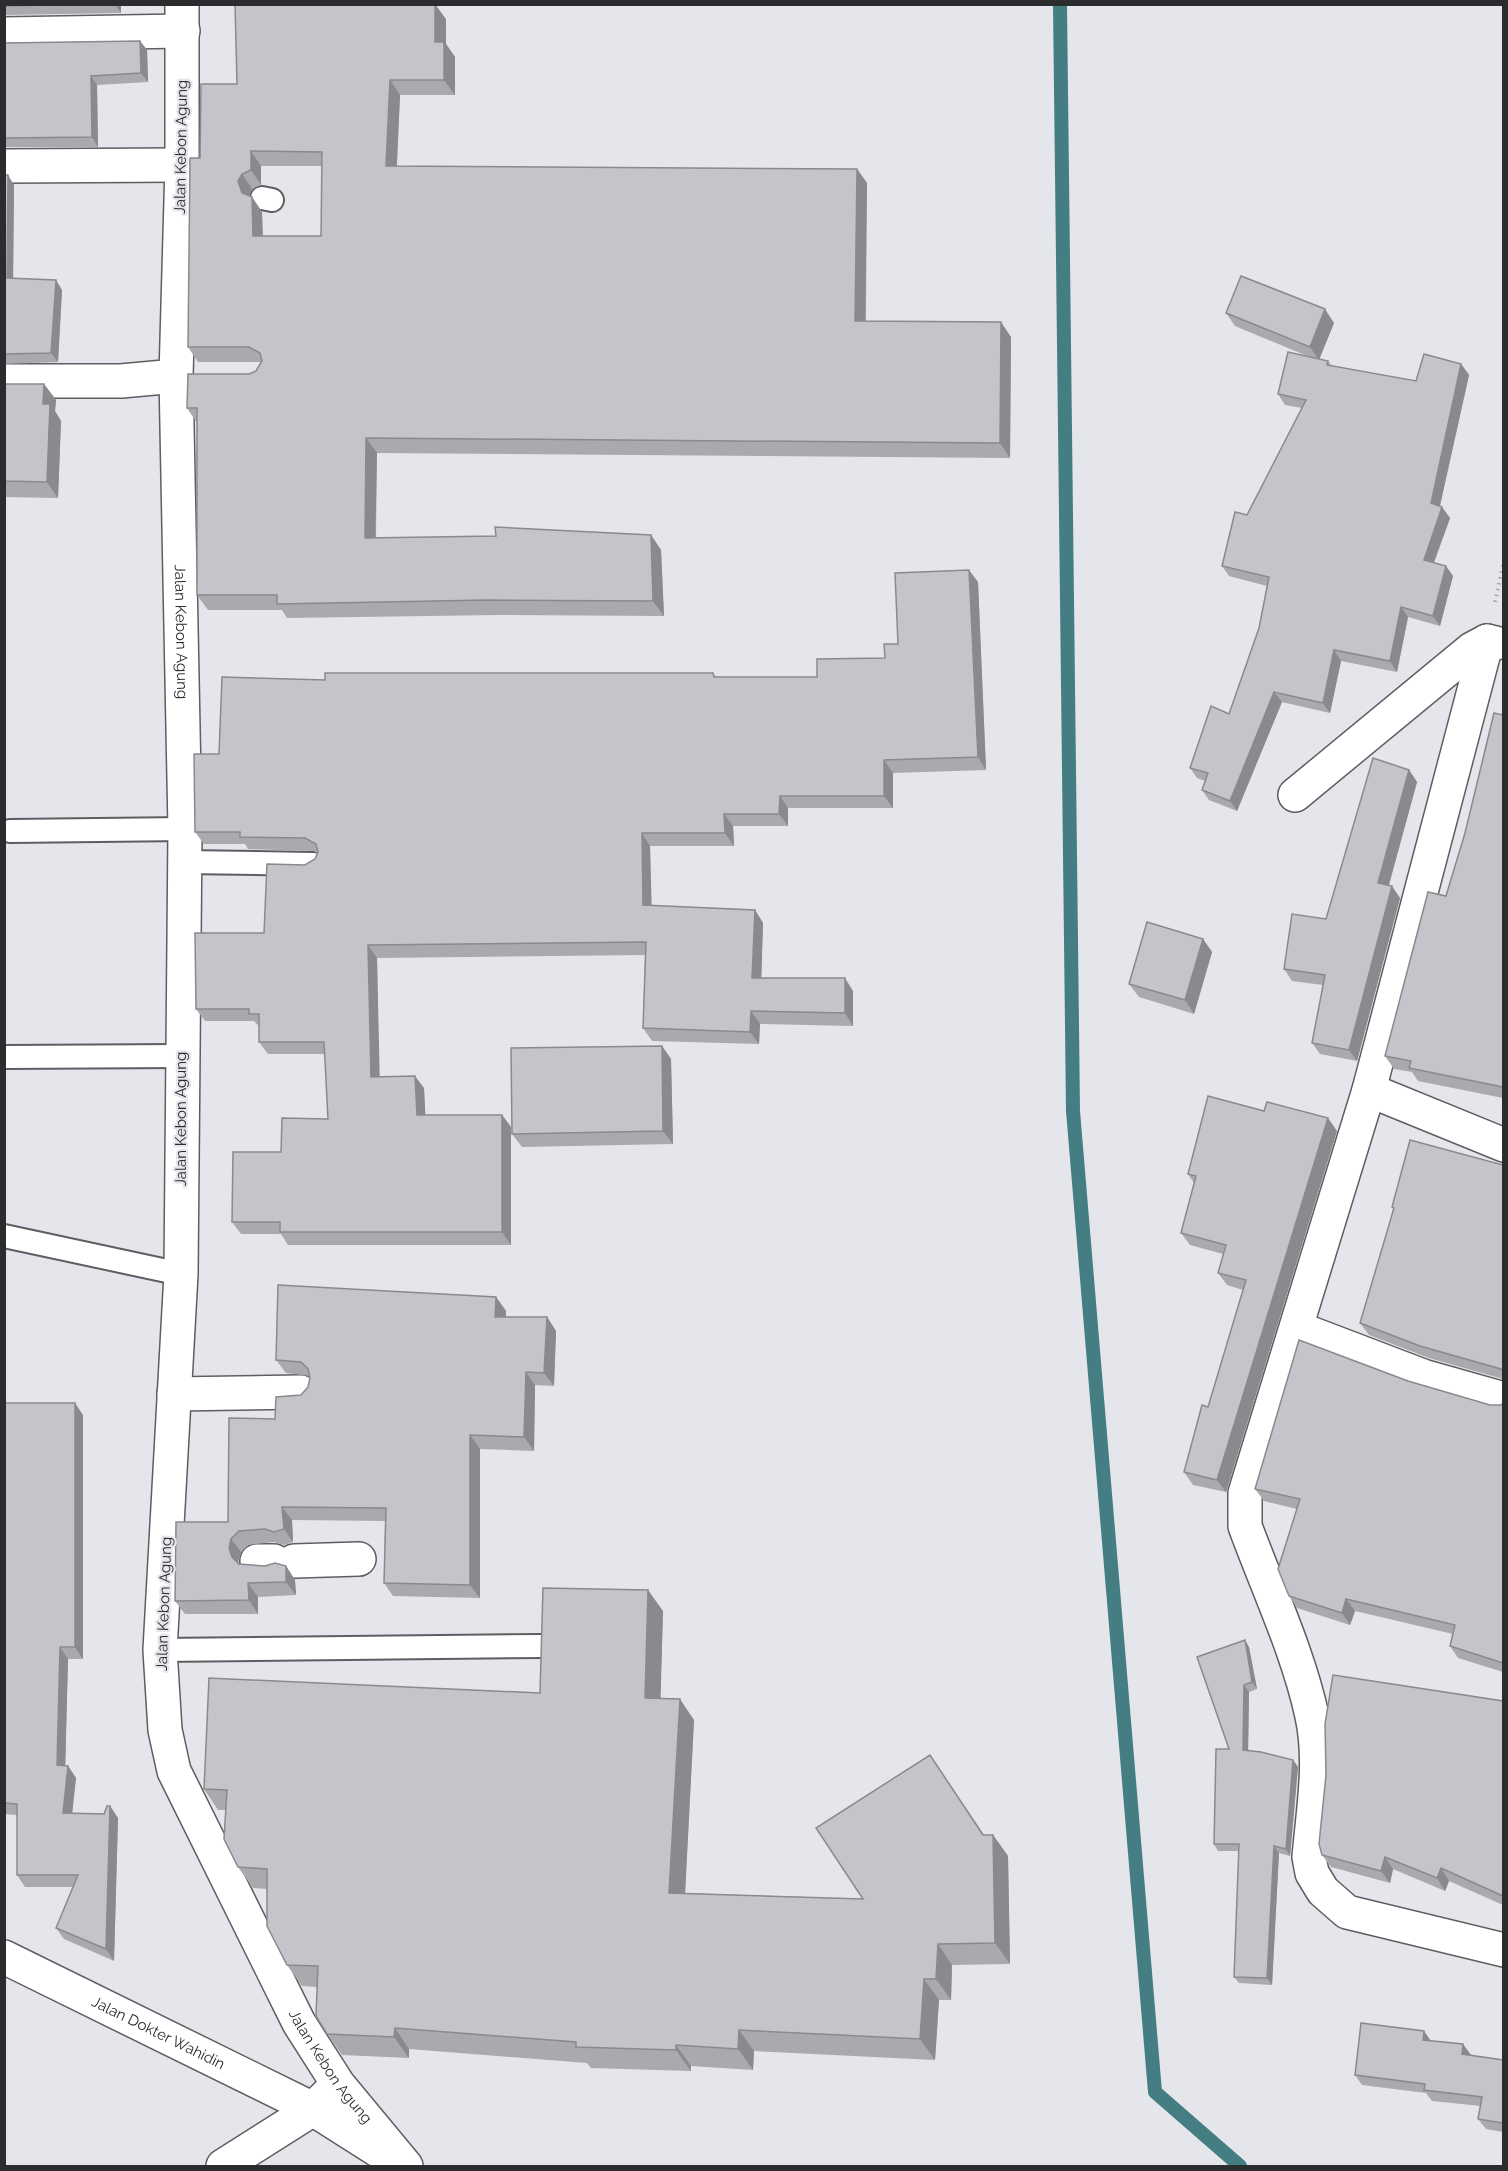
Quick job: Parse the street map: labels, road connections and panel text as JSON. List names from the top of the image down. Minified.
{"streets":{"street":["Jalan Kebon Agung","Jalan Dokter Wahidin"]},"crossings":[["Jalan Kebon Agung","Jalan Dokter Wahidin"]]}
